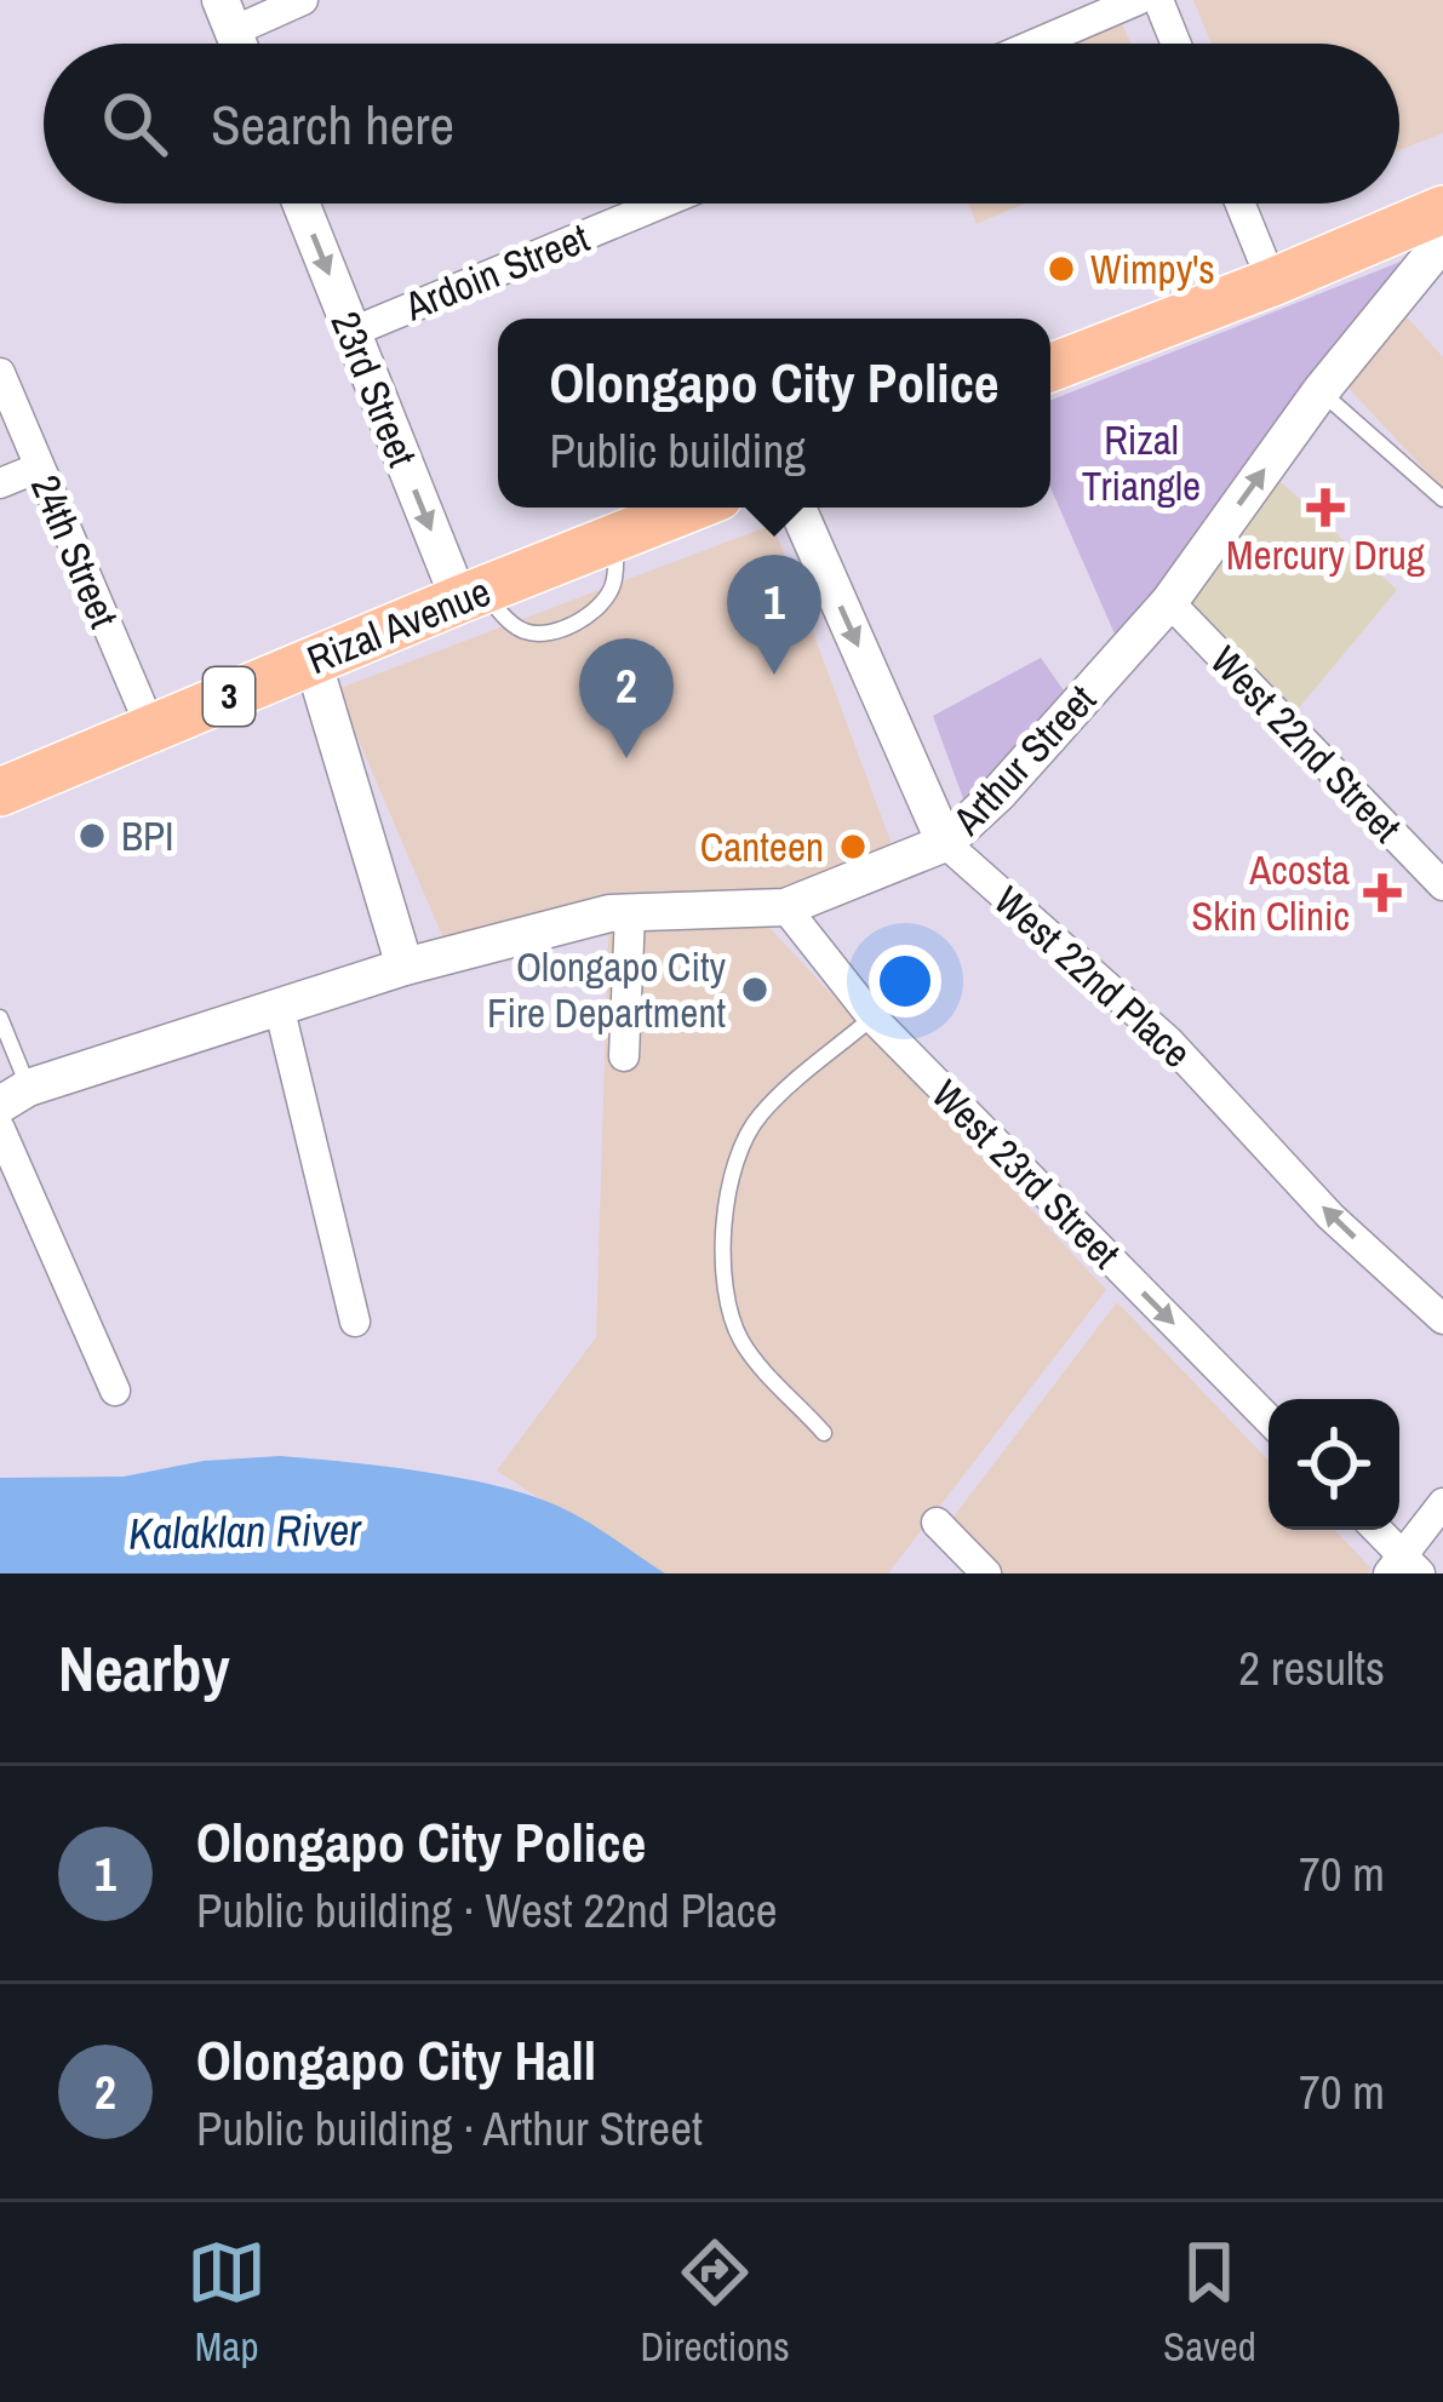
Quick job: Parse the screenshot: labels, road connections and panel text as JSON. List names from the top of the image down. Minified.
{"streets":{"highway":["Rizal Avenue","3"],"street":["Ardoin Street","23rd Street","24th Street","West 22nd Street","Arthur Street","West 22nd Place","West 23rd Street"]},"crossings":[["Ardoin Street","23rd Street"],["23rd Street","Rizal Avenue"],["24th Street","Rizal Avenue"],["West 22nd Street","Arthur Street"],["Arthur Street","West 22nd Place"],["Arthur Street","West 23rd Street"]],"one_way":["23rd Street","West 23rd Street"],"water":["Kalaklan River"],"parks":["Rizal Triangle"],"places":{"other":["Wimpy's","BPI","Canteen","Olongapo City Fire Department"],"health":["Mercury Drug","Acosta Skin Clinic"]},"page":{"search":"Search here","popup":["Olongapo City Police","Public building"],"pins":["1","2"],"heading":["Nearby","2 results"],"list":[{"mark":"1","name":"Olongapo City Police","note":"Public building · West 22nd Place","value":"70 m"},{"mark":"2","name":"Olongapo City Hall","note":"Public building · Arthur Street","value":"70 m"}],"nav":["Map","Directions","Saved"]}}
